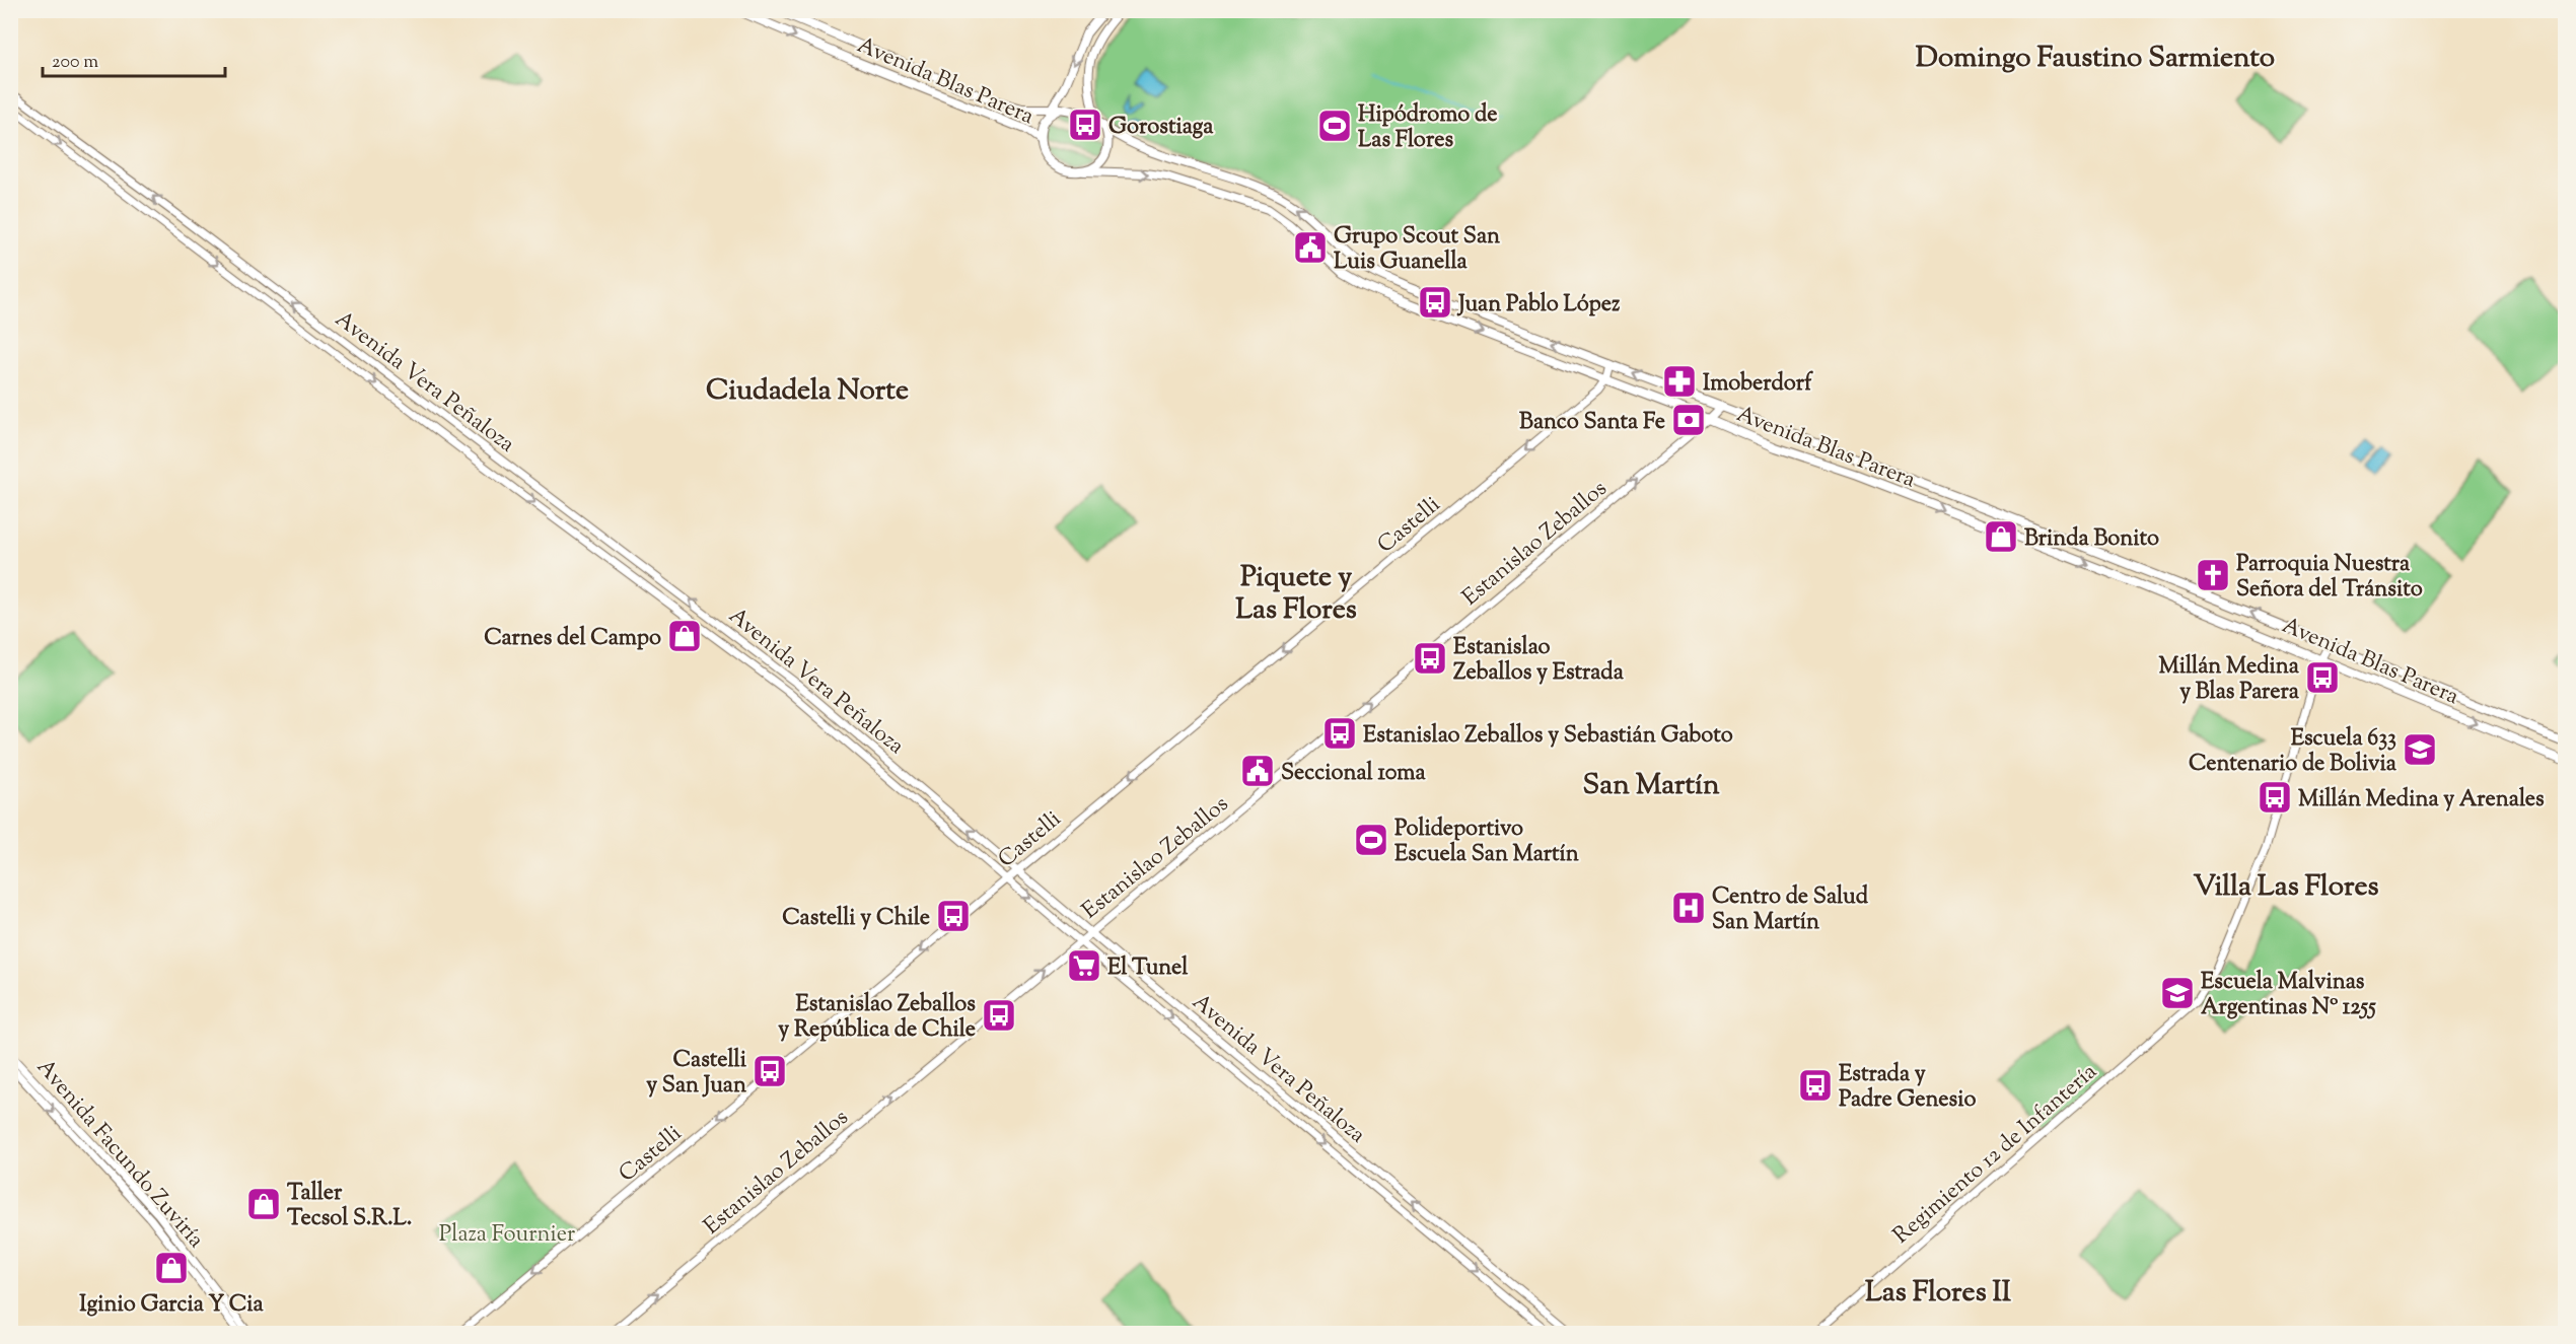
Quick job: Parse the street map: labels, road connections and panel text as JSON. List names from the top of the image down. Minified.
{"streets":{"main road":["Avenida Blas Parera","Avenida Vera Peñaloza","Castelli","Estanislao Zeballos","Avenida Facundo Zuviría","Regimiento 12 de Infantería"]},"crossings":[["Avenida Blas Parera","Castelli"],["Avenida Blas Parera","Estanislao Zeballos"],["Avenida Blas Parera","Regimiento 12 de Infantería"],["Avenida Vera Peñaloza","Castelli"],["Avenida Vera Peñaloza","Estanislao Zeballos"]],"one_way":["Castelli","Estanislao Zeballos"],"districts":["Domingo Faustino Sarmiento","Ciudadela Norte","Piquete y Las Flores","San Martín","Villa Las Flores","Las Flores II"],"parks":["Plaza Fournier"],"places":{"bus stop":["Gorostiaga","Juan Pablo López","Estanislao Zeballos y Estrada","Millán Medina y Blas Parera","Estanislao Zeballos y Sebastián Gaboto","Millán Medina y Arenales","Castelli y Chile","Estanislao Zeballos y República de Chile","Castelli y San Juan","Estrada y Padre Genesio"],"sports":["Hipódromo de Las Flores","Polideportivo Escuela San Martín"],"public building":["Grupo Scout San Luis Guanella","Seccional 10ma"],"pharmacy":["Imoberdorf"],"bank":["Banco Santa Fe"],"shop":["Brinda Bonito","Carnes del Campo","Taller Tecsol S.R.L.","Iginio Garcia Y Cia"],"church":["Parroquia Nuestra Señora del Tránsito"],"school or university":["Escuela 633 Centenario de Bolivia","Escuela Malvinas Argentinas Nº 1255"],"hospital":["Centro de Salud San Martín"],"supermarket":["El Tunel"]},"scale_bar":"200 m"}
